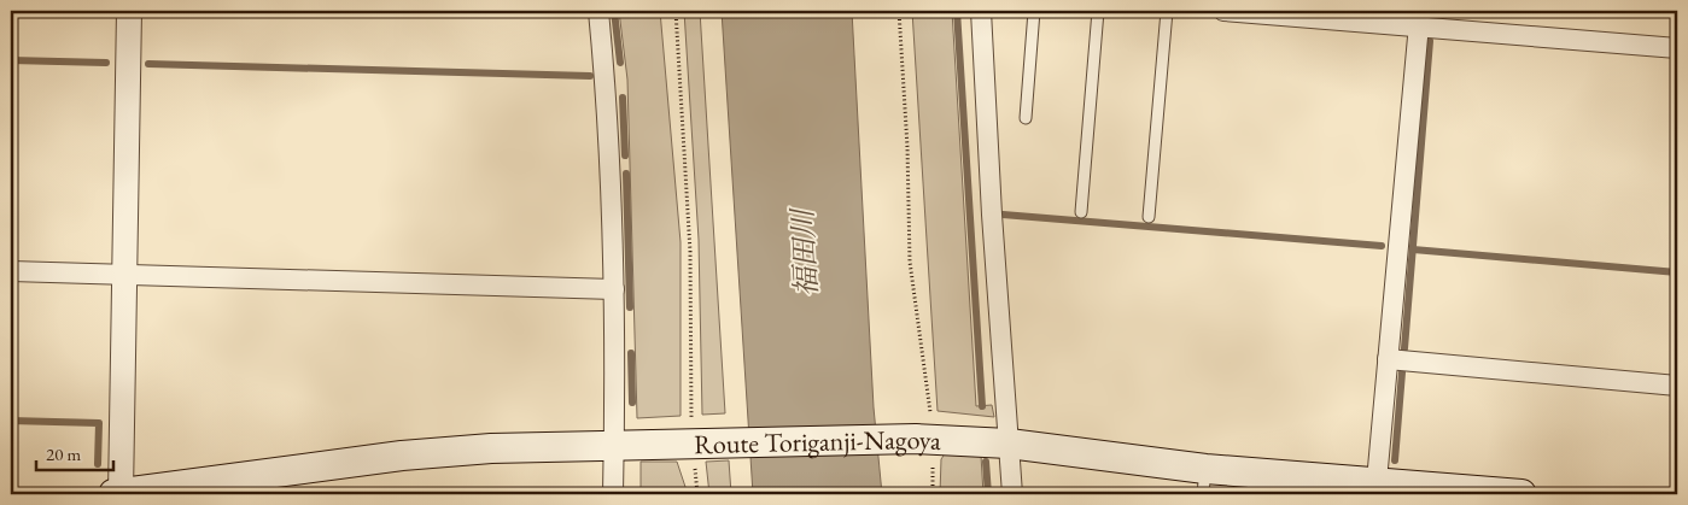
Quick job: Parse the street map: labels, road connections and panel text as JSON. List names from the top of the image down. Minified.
{"streets":{"main road":["Route Toriganji-Nagoya"]},"water":["福田川"],"scale_bar":"20 m"}
